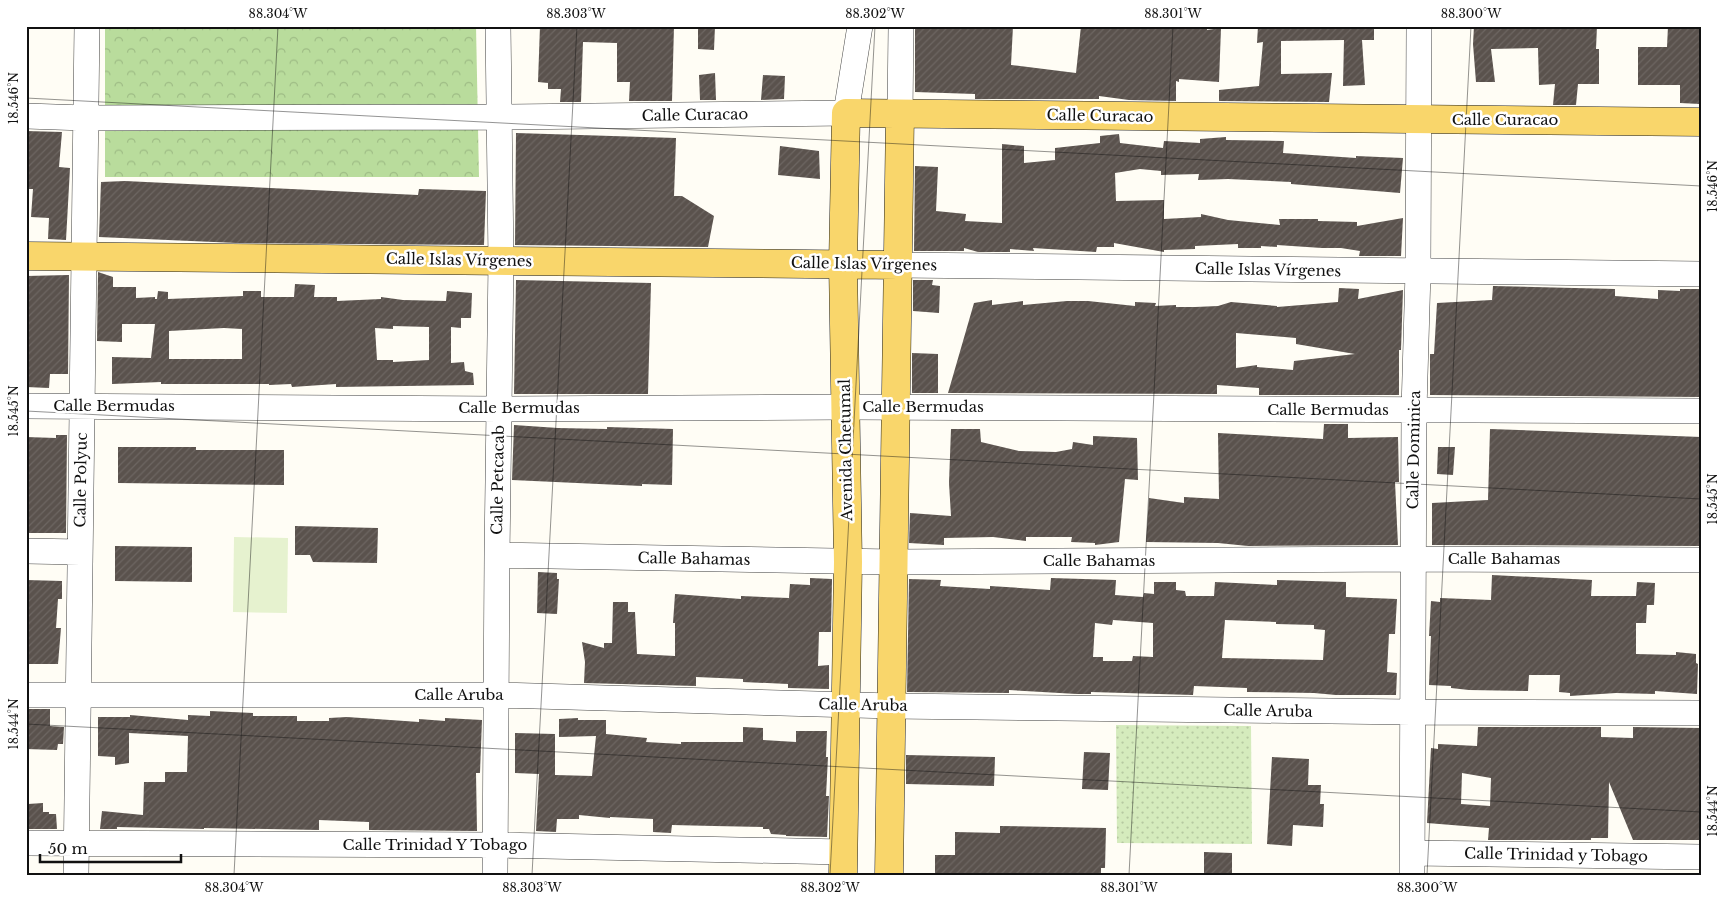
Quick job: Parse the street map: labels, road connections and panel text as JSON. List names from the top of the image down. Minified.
{"streets":{"main road":["Calle Curacao","Calle Islas Vírgenes","Avenida Chetumal"],"street":["Calle Bermudas","Calle Dominica","Calle Polyuc","Calle Petcacab","Calle Bahamas","Calle Aruba","Calle Trinidad Y Tobago","Calle Trinidad y Tobago"]},"crossings":[["Calle Curacao","Avenida Chetumal"],["Calle Curacao","Calle Dominica"],["Calle Curacao","Calle Polyuc"],["Calle Curacao","Calle Petcacab"],["Calle Islas Vírgenes","Avenida Chetumal"],["Calle Islas Vírgenes","Calle Dominica"],["Calle Islas Vírgenes","Calle Polyuc"],["Calle Islas Vírgenes","Calle Petcacab"],["Calle Bermudas","Avenida Chetumal"],["Calle Bermudas","Calle Dominica"],["Calle Bermudas","Calle Polyuc"],["Calle Bermudas","Calle Petcacab"],["Avenida Chetumal","Calle Bahamas"],["Avenida Chetumal","Calle Aruba"],["Avenida Chetumal","Calle Trinidad Y Tobago"],["Calle Dominica","Calle Bahamas"],["Calle Dominica","Calle Aruba"],["Calle Dominica","Calle Trinidad y Tobago"],["Calle Polyuc","Calle Aruba"],["Calle Polyuc","Calle Trinidad Y Tobago"],["Calle Petcacab","Calle Bahamas"],["Calle Petcacab","Calle Aruba"],["Calle Petcacab","Calle Trinidad Y Tobago"]],"scale_bar":"50 m","coordinates":["88.304°W","88.303°W","88.302°W","88.301°W","88.300°W","18.546°N","18.545°N","18.544°N"]}
